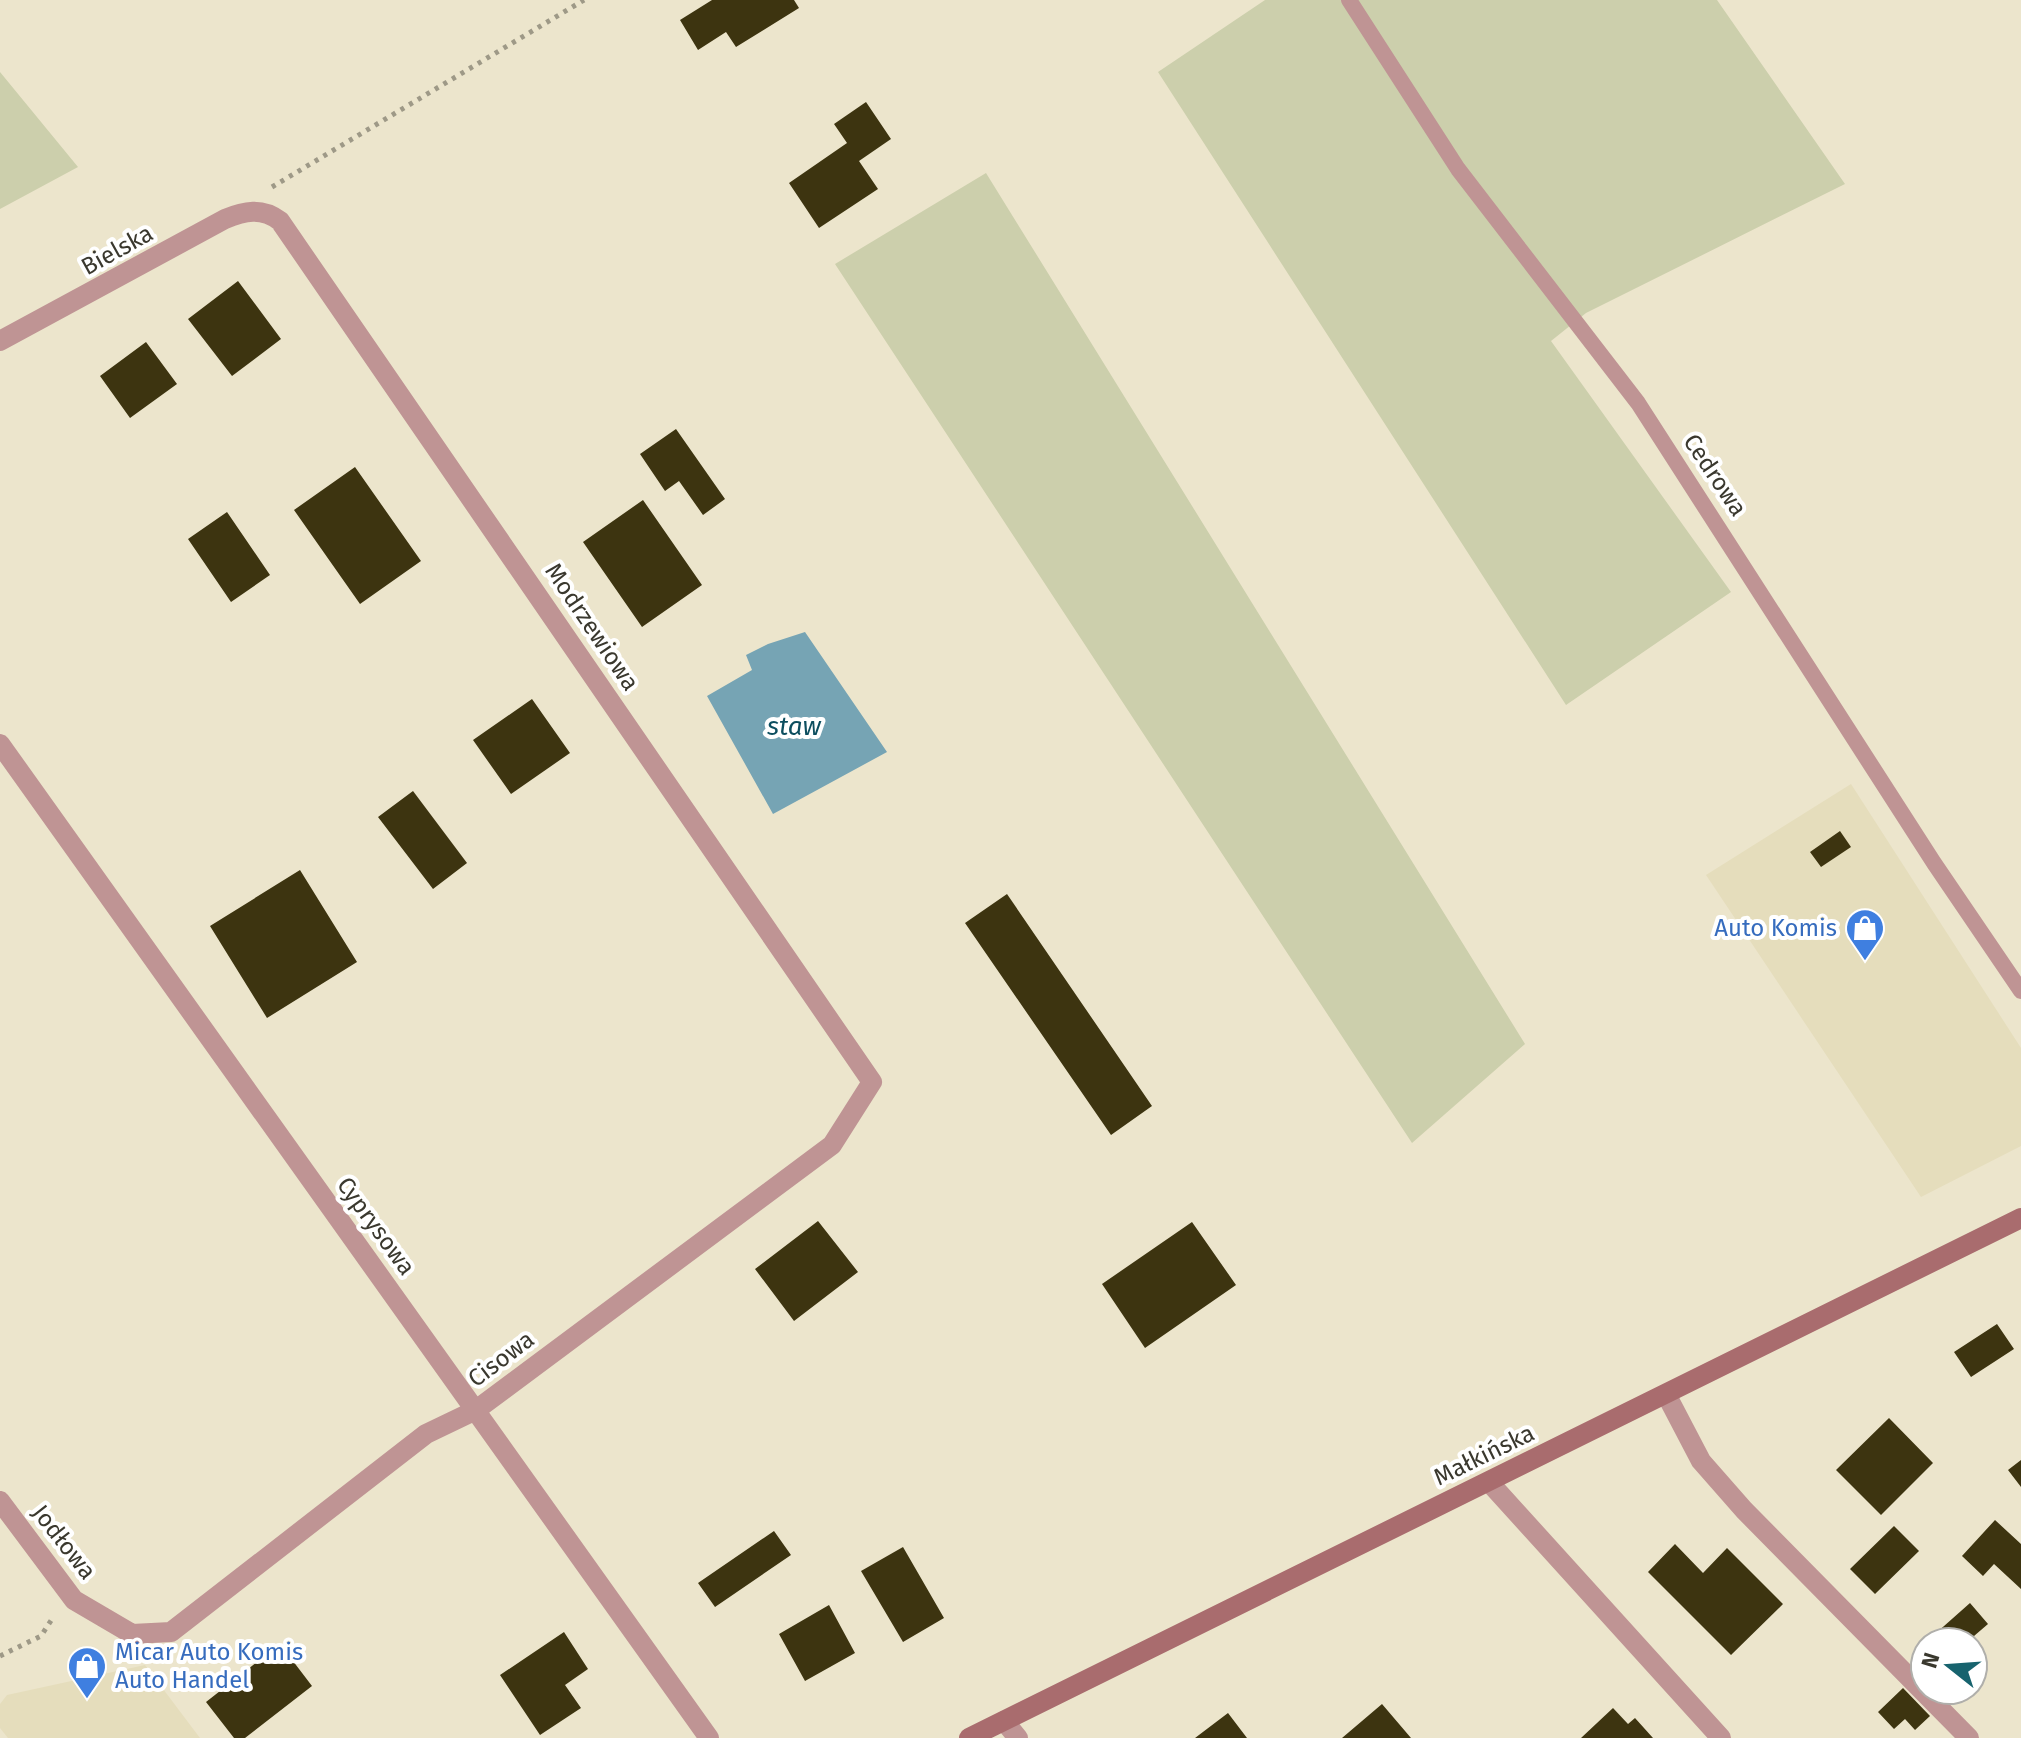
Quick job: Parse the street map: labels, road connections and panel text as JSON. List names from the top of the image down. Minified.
{"streets":{"main road":["Małkińska"],"street":["Bielska","Modrzewiowa","Cyprysowa","Cisowa","Jodłowa"],"lane":["Cedrowa"]},"crossings":[["Bielska","Modrzewiowa"],["Modrzewiowa","Cisowa"],["Cyprysowa","Cisowa"],["Cisowa","Jodłowa"]],"water":["staw"],"places":{"shop":["Auto Komis","Micar Auto Komis Auto Handel"]},"north":"left"}
